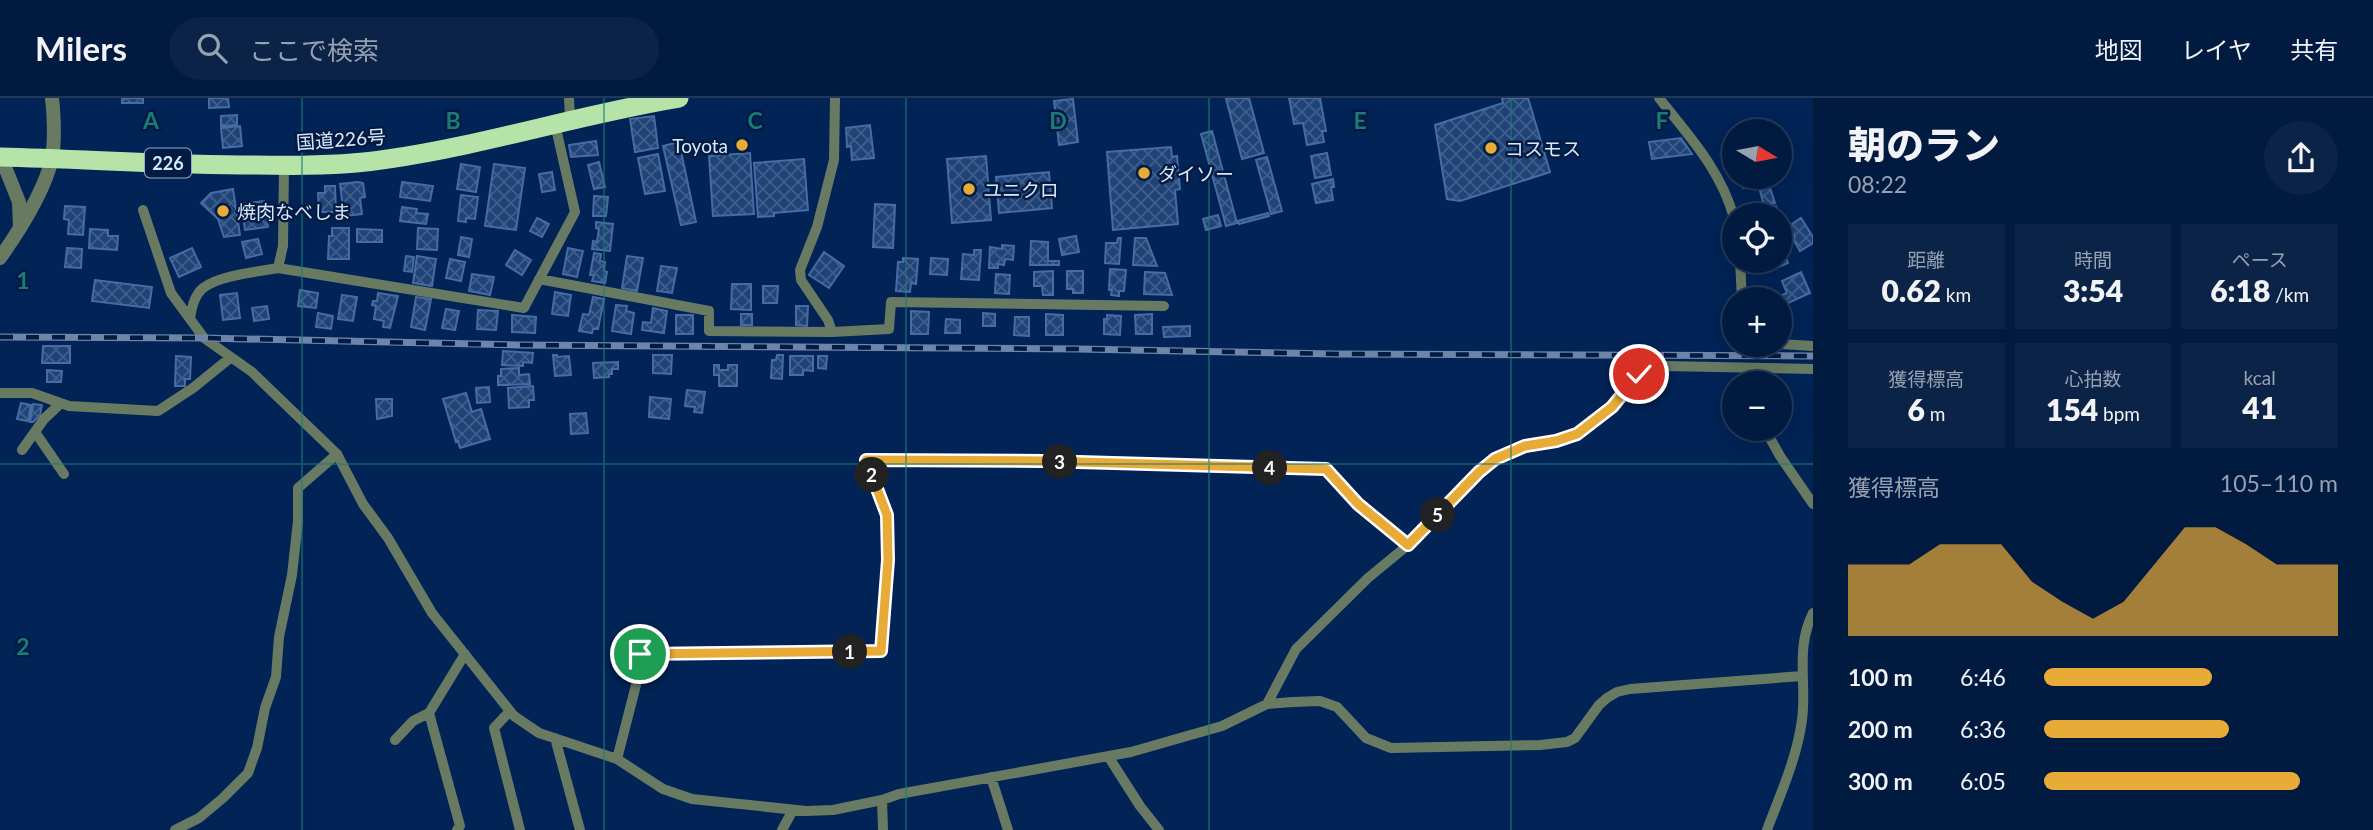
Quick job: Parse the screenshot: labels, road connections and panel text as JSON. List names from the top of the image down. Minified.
{"streets":{"highway":["国道226号","226"]},"places":["Toyota","コスモス","ダイソー","ユニクロ","焼肉なべしま"],"north":"right","page":{"header":"Milers","search":"ここで検索","nav":["地図","レイヤ","共有"],"heading":["朝のラン","08:22"],"map_buttons":["+","−"],"stats":[["距離","0.62 km"],["時間","3:54"],["ペース","6:18 /km"],["獲得標高","6 m"],["心拍数","154 bpm"],["kcal","41"]],"pins":["3","4","2","5","1"],"chart":["獲得標高","105–110 m"],"list":[{"name":"100 m","note":"6:46"},{"name":"200 m","note":"6:36"},{"name":"300 m","note":"6:05"}]},"grid":{"columns":["A","B","C","D","E","F"],"rows":["1","2"]}}
